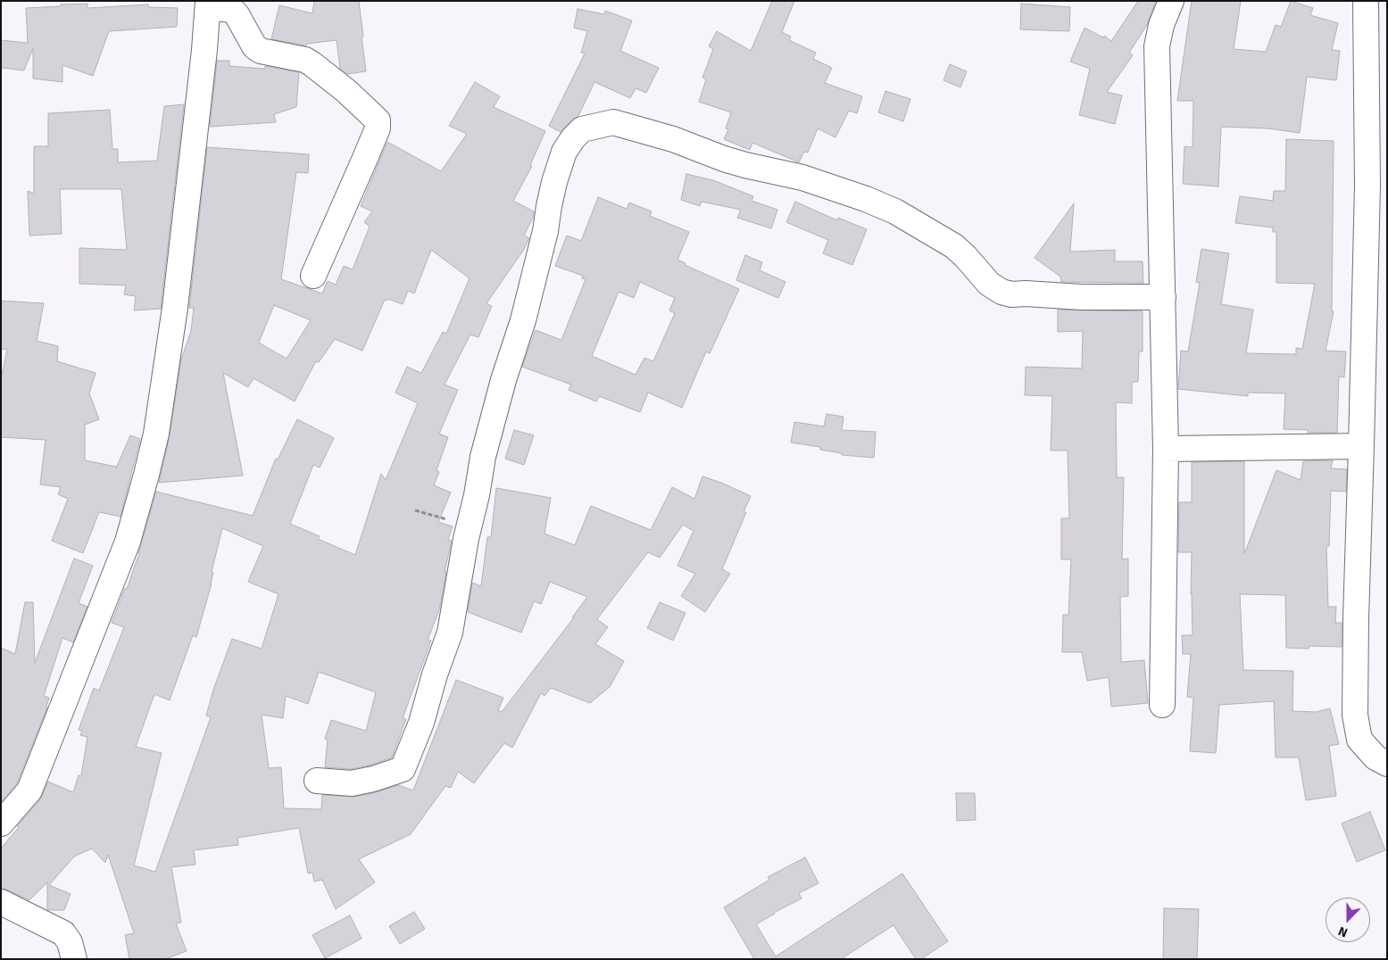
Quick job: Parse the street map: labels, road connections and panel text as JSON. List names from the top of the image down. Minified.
{"north":"bottom"}
